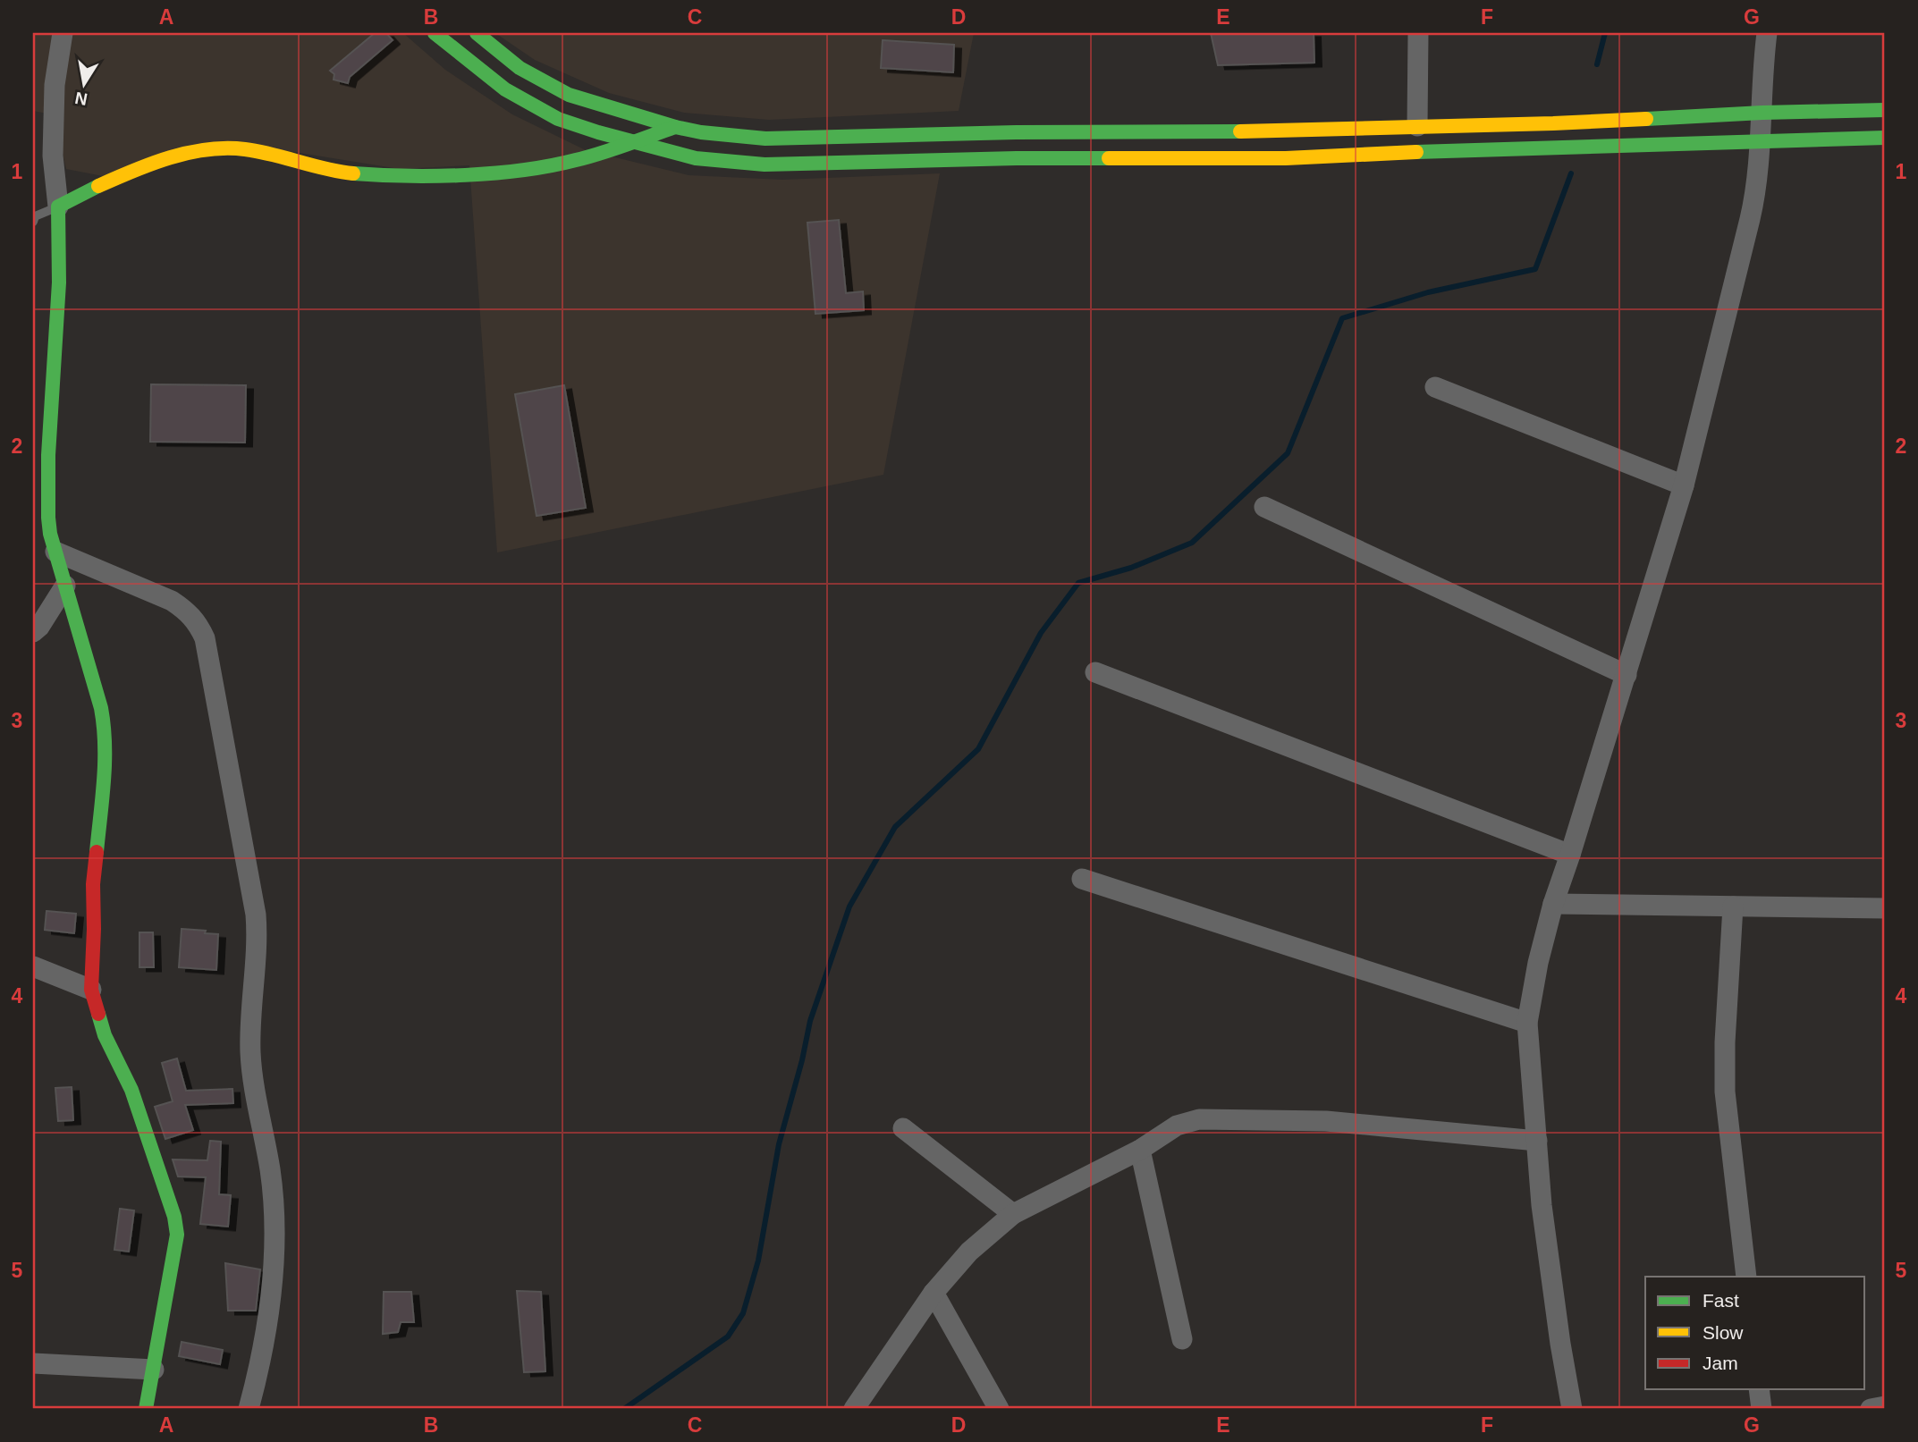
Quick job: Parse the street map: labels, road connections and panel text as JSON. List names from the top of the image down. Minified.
{"legend":["Fast","Slow","Jam"],"north":"bottom","grid":{"columns":["A","B","C","D","E","F","G"],"rows":["1","2","3","4","5"]}}
